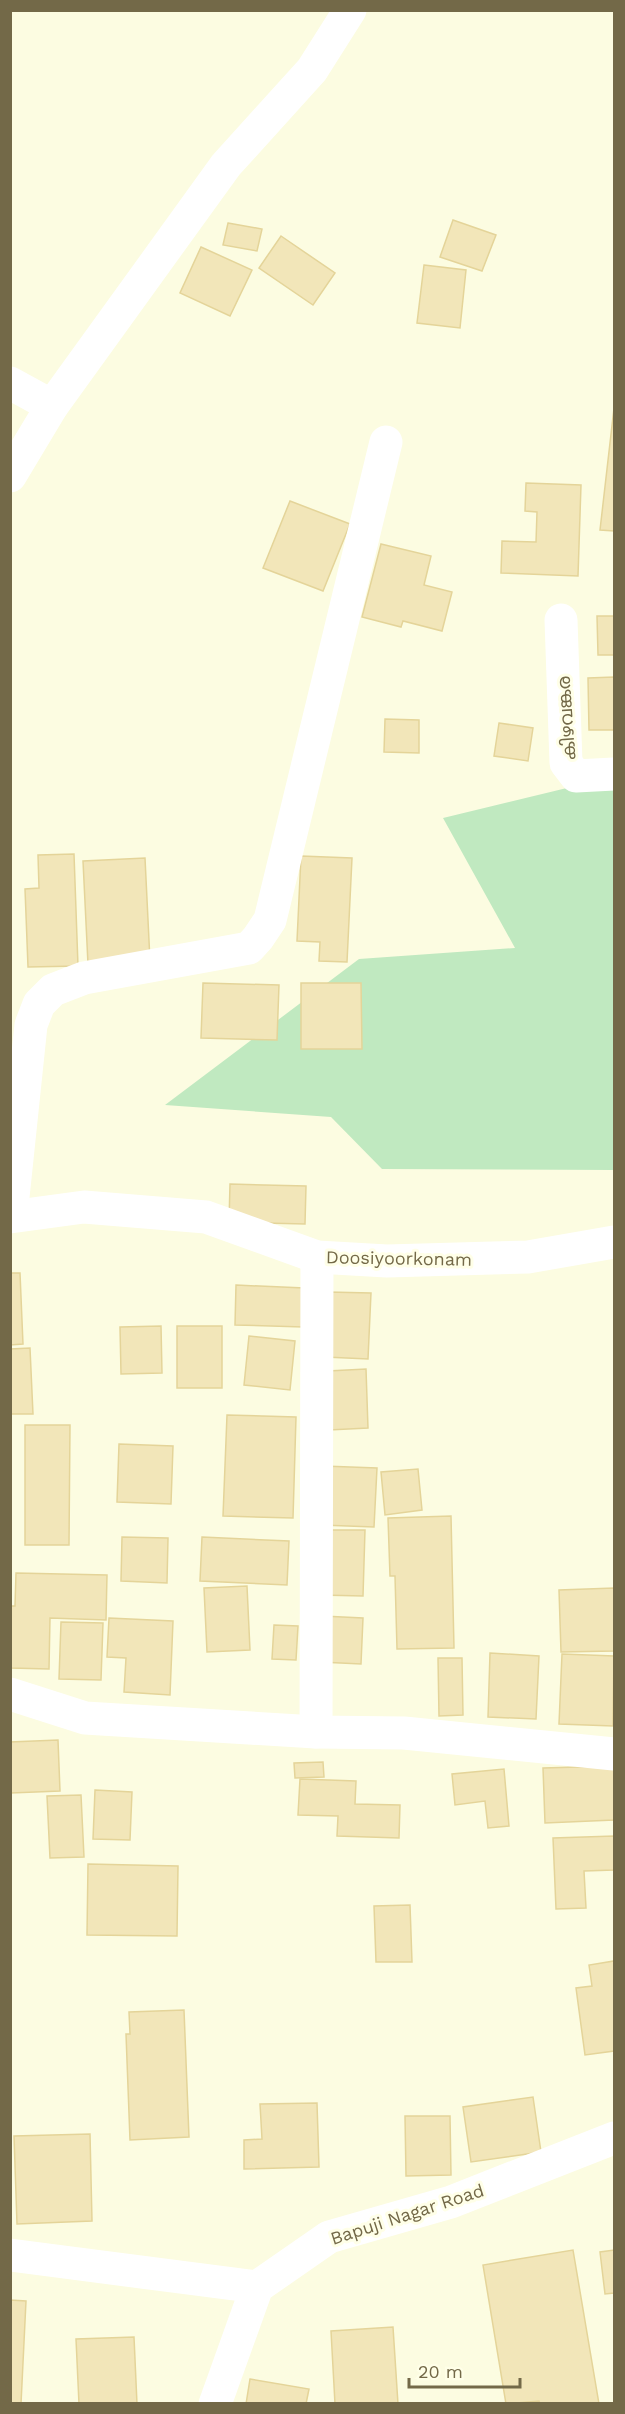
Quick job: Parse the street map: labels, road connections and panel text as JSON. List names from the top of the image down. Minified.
{"streets":{"street":["കിഴവങ്കര","Doosiyoorkonam","Bapuji Nagar Road"]},"scale_bar":"20 m"}
